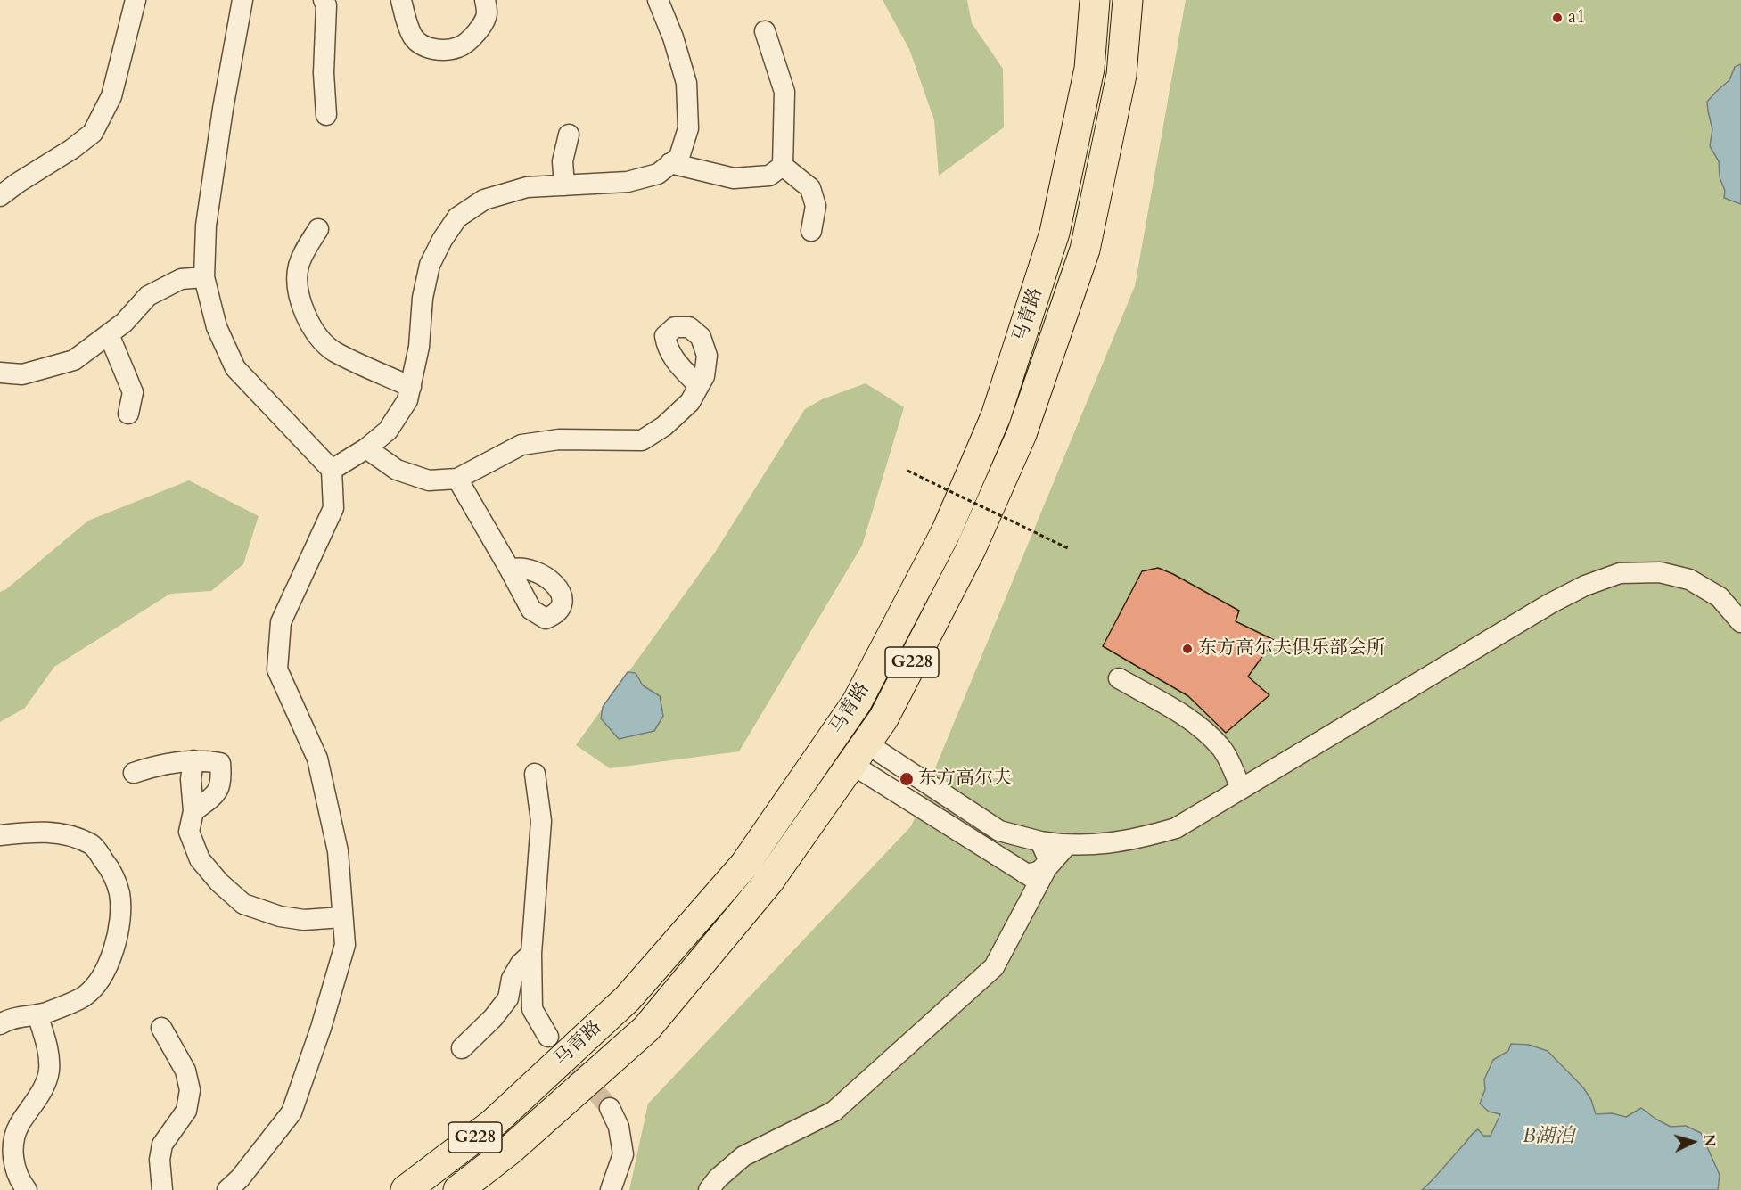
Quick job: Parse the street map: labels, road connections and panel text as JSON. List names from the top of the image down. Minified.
{"streets":{"highway":["马青路","G228"]},"water":["B湖泊"],"places":["a1","东方高尔夫俱乐部会所","东方高尔夫"],"north":"right"}
